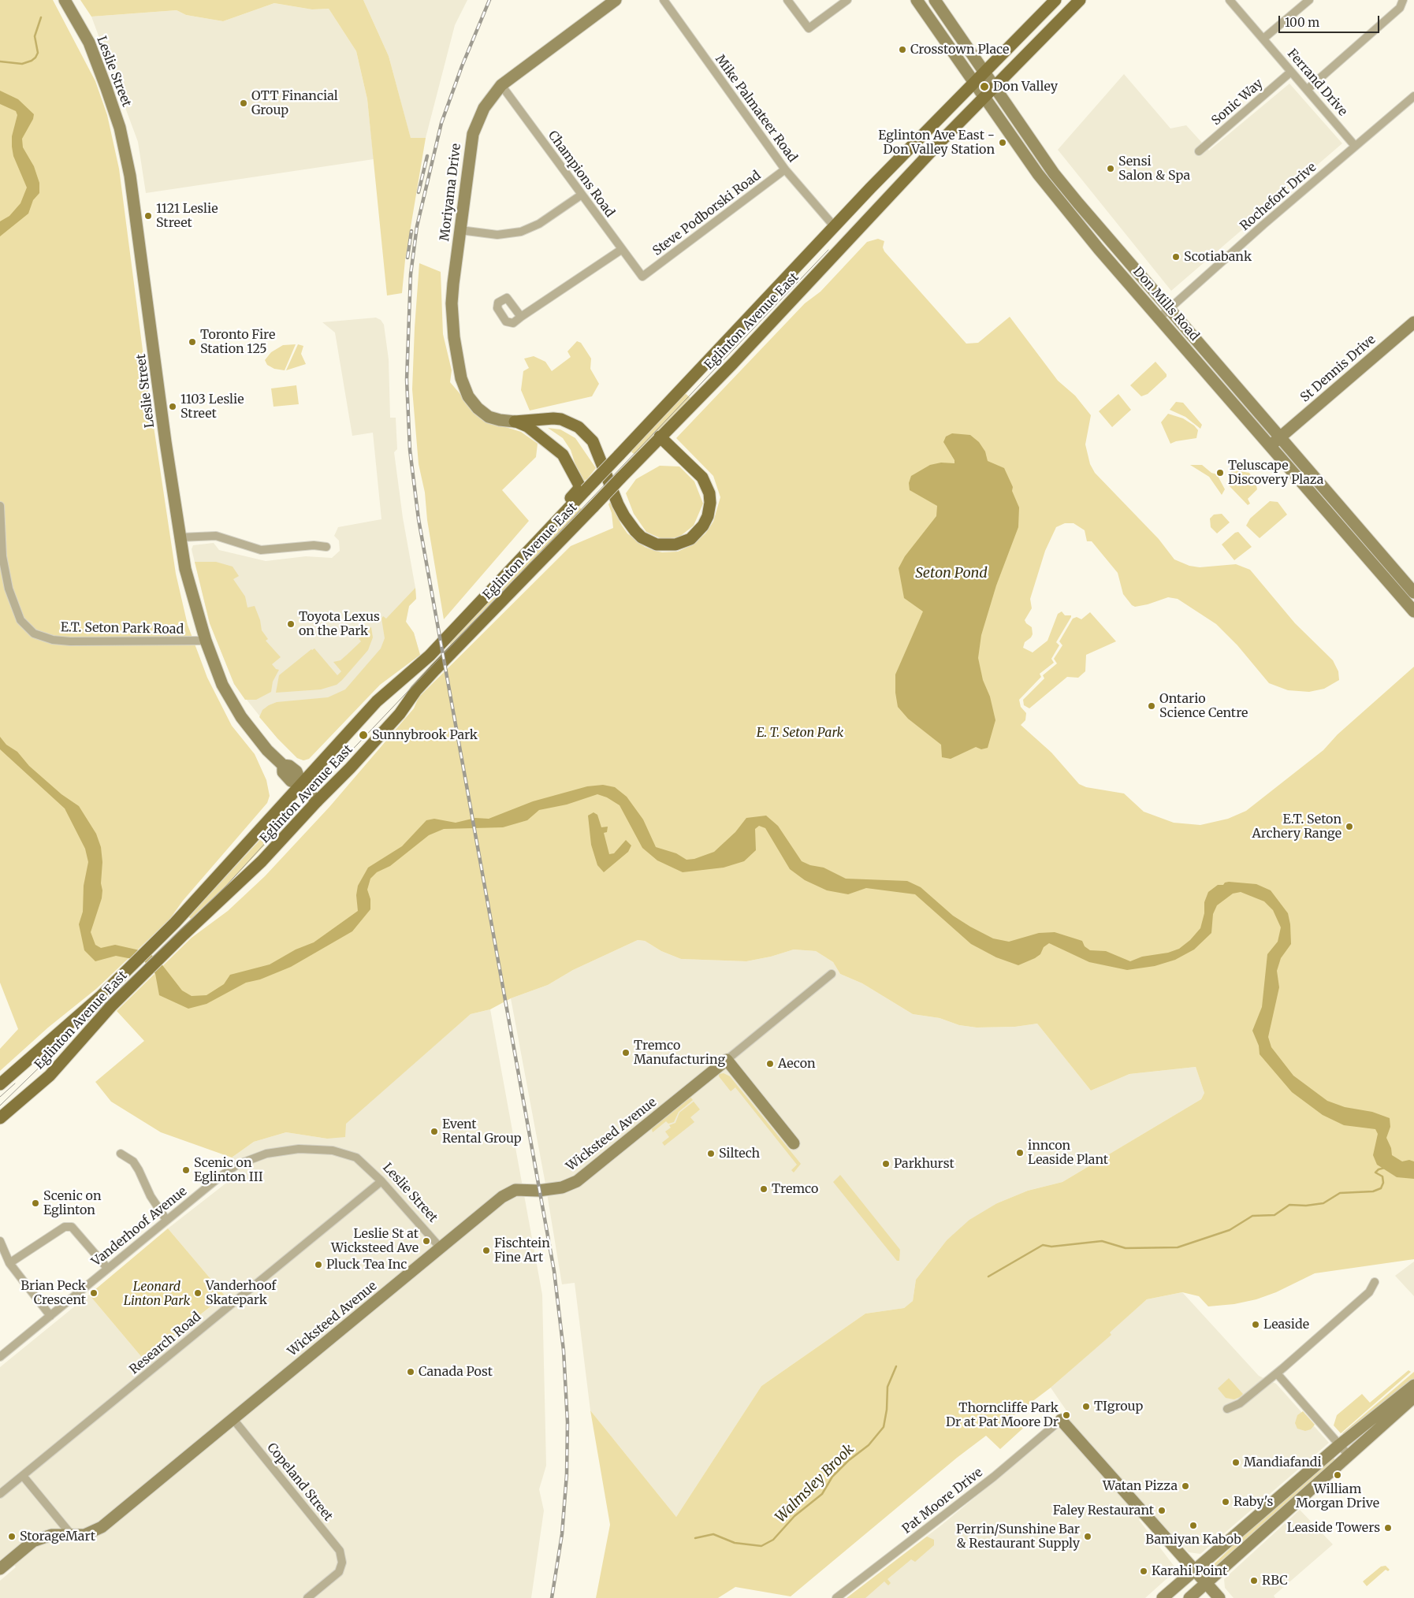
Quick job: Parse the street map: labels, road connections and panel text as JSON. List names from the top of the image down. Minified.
{"streets":{"main road":["Leslie Street","Moriyama Drive","Don Mills Road","Eglinton Avenue East","St Dennis Drive","Wicksteed Avenue"],"street":["Ferrand Drive","Sonic Way","Mike Palmateer Road","Champions Road","Rochefort Drive","Steve Podborski Road","E.T. Seton Park Road","Vanderhoof Avenue","Research Road","Copeland Street","Pat Moore Drive"]},"crossings":[["Leslie Street","Eglinton Avenue East"],["Leslie Street","E.T. Seton Park Road"],["Leslie Street","Wicksteed Avenue"],["Leslie Street","Vanderhoof Avenue"],["Leslie Street","Research Road"],["Ferrand Drive","Sonic Way"],["Ferrand Drive","Rochefort Drive"],["Mike Palmateer Road","Steve Podborski Road"],["Mike Palmateer Road","Eglinton Avenue East"],["Champions Road","Moriyama Drive"],["Champions Road","Steve Podborski Road"],["Rochefort Drive","Don Mills Road"],["Don Mills Road","Eglinton Avenue East"],["Don Mills Road","St Dennis Drive"],["Wicksteed Avenue","Copeland Street"]],"water":["Seton Pond","Walmsley Brook"],"parks":["E. T. Seton Park","Leonard Linton Park"],"places":["Crosstown Place","Don Valley","OTT Financial Group","Eglinton Ave East - Don Valley Station","Sensi Salon & Spa","1121 Leslie Street","Scotiabank","Toronto Fire Station 125","1103 Leslie Street","Teluscape Discovery Plaza","Toyota Lexus on the Park","Ontario Science Centre","Sunnybrook Park","E.T. Seton Archery Range","Tremco Manufacturing","Aecon","Event Rental Group","inncon Leaside Plant","Siltech","Parkhurst","Scenic on Eglinton III","Tremco","Scenic on Eglinton","Leslie St at Wicksteed Ave","Fischtein Fine Art","Pluck Tea Inc","Brian Peck Crescent","Vanderhoof Skatepark","Leaside","Canada Post","TIgroup","Thorncliffe Park Dr at Pat Moore Dr","Mandiafandi","William Morgan Drive","Watan Pizza","Raby's","Faley Restaurant","Bamiyan Kabob","Leaside Towers","StorageMart","Perrin/Sunshine Bar & Restaurant Supply","Karahi Point","RBC"],"scale_bar":"100 m"}
